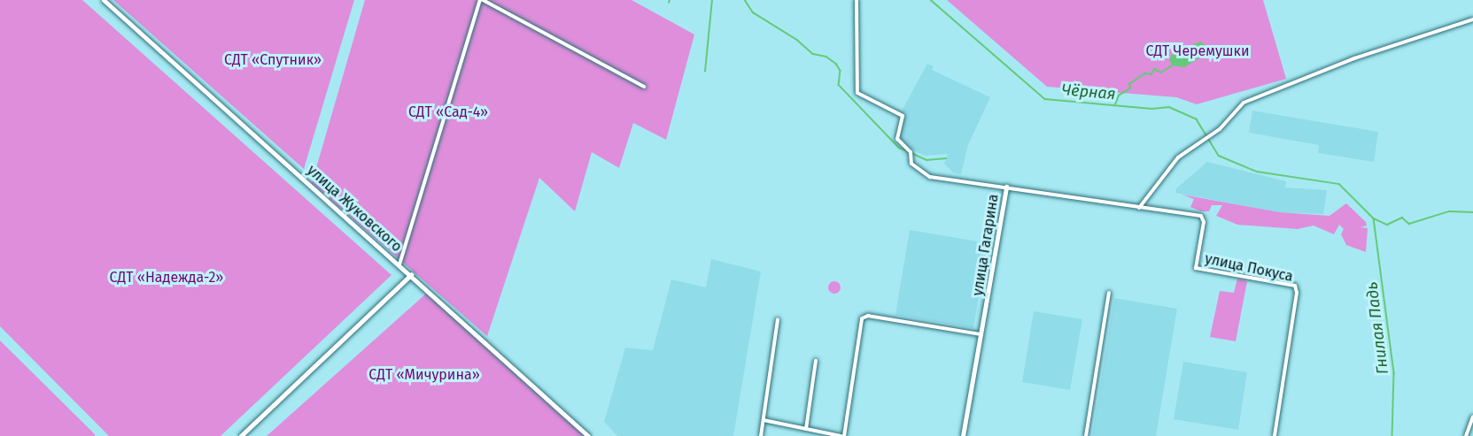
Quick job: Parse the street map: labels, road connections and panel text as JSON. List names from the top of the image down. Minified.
{"streets":{"main road":["улица Жуковского"],"street":["улица Гагарина","улица Покуса"]},"crossings":[["улица Гагарина","улица Покуса"]],"water":["Чёрная","Гнилая Падь"],"parks":["СДТ Черемушки","СДТ «Спутник»","СДТ «Сад-4»","СДТ «Надежда-2»","СДТ «Мичурина»"]}
